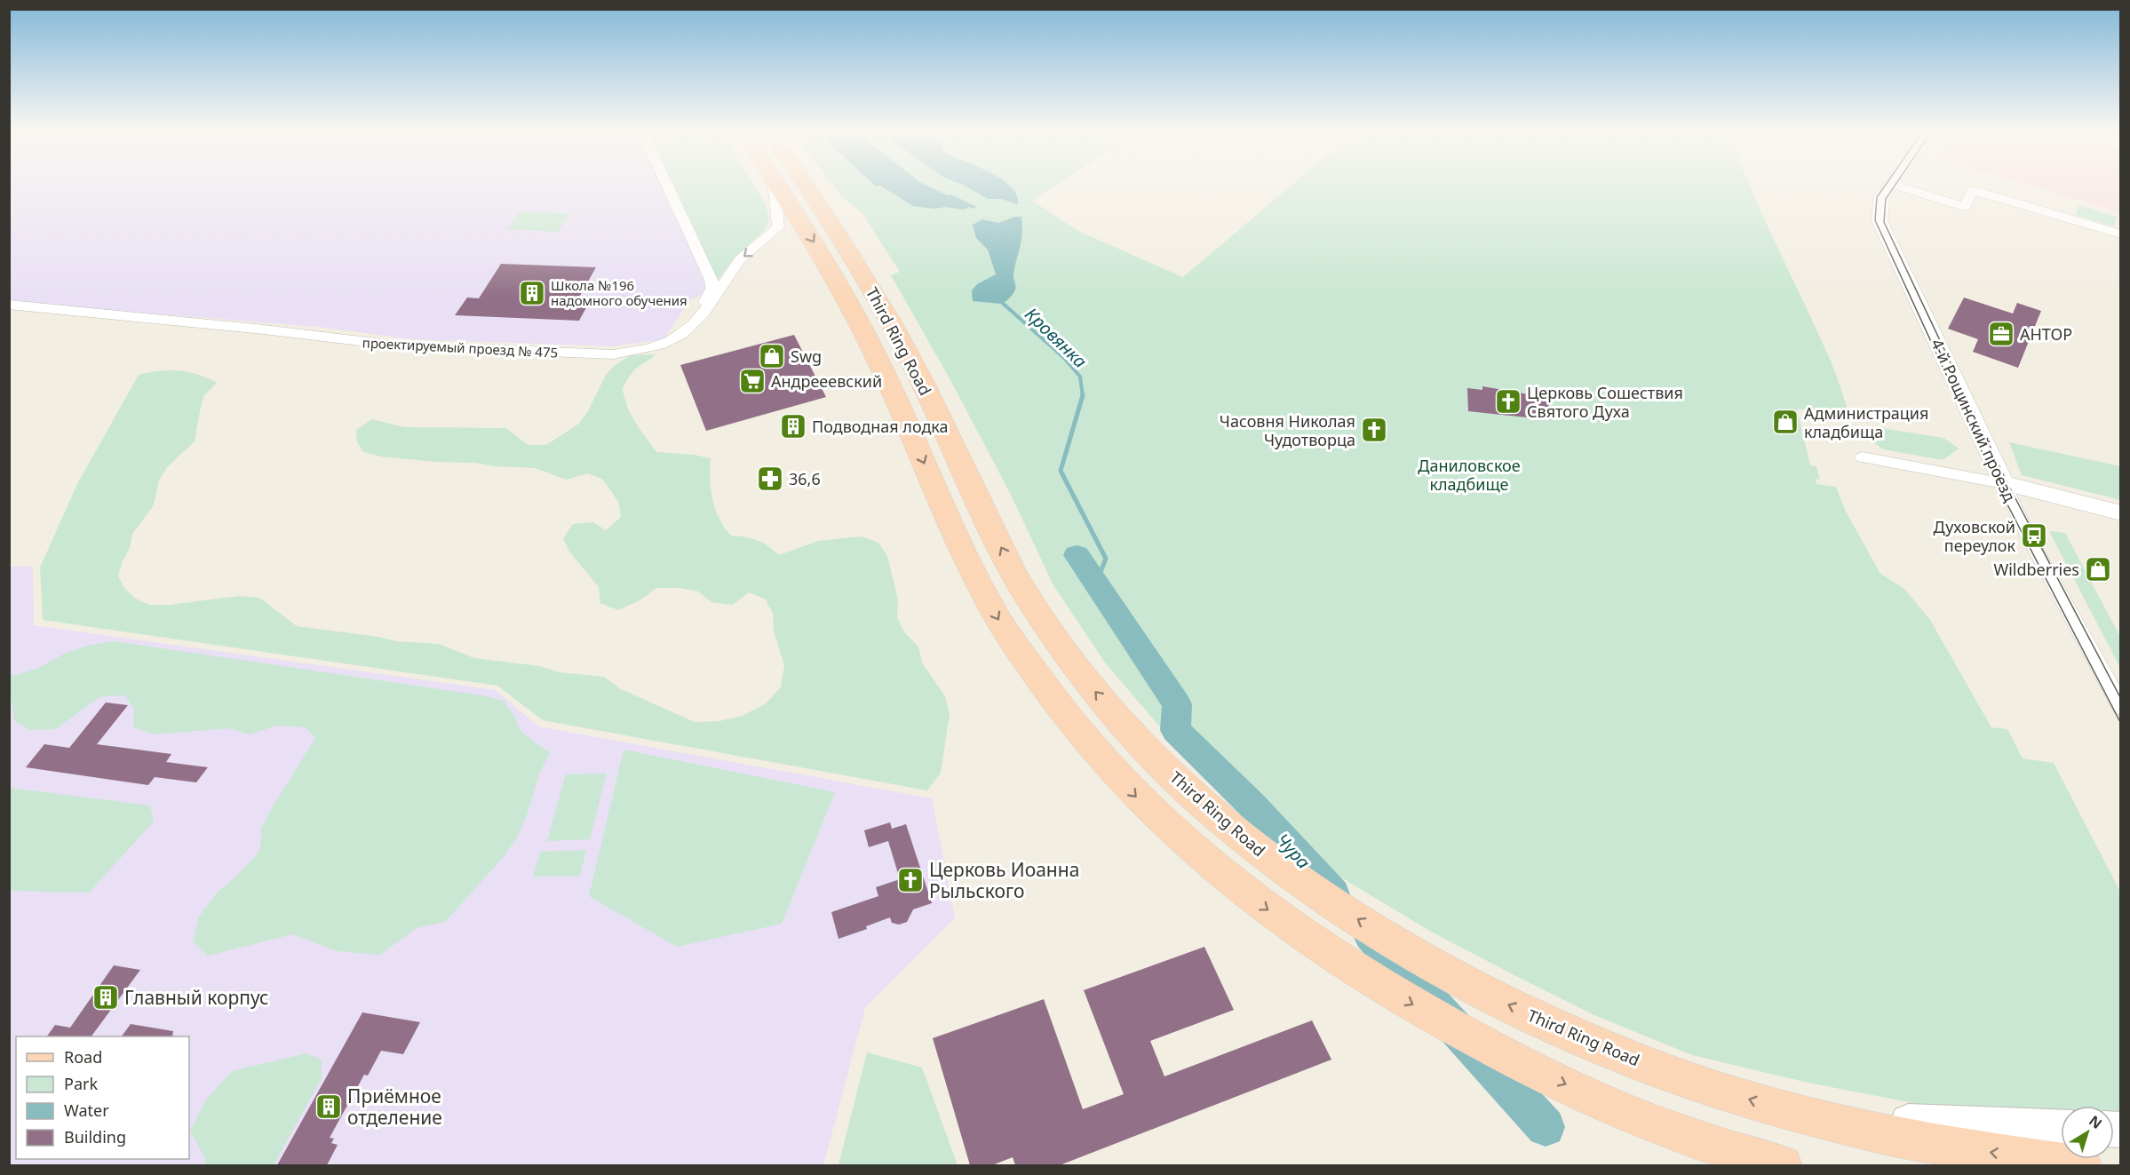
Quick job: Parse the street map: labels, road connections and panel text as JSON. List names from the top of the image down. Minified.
{"streets":{"main road":["Third Ring Road"],"street":["проектируемый проезд № 475","4-й Рощинский проезд"]},"water":["Кровянка","Чура"],"parks":["Даниловское кладбище"],"places":{"building":["Школа №196 надомного обучения","Подводная лодка","Главный корпус","Приёмное отделение"],"office":["АНТОР"],"shop":["Swg","Администрация кладбища","Wildberries"],"supermarket":["Андрееевский"],"church":["Церковь Сошествия Святого Духа","Часовня Николая Чудотворца","Церковь Иоанна Рыльского"],"pharmacy":["36,6"],"bus stop":["Духовской переулок"]},"legend":["Road","Park","Water","Building"],"north":"top right"}
